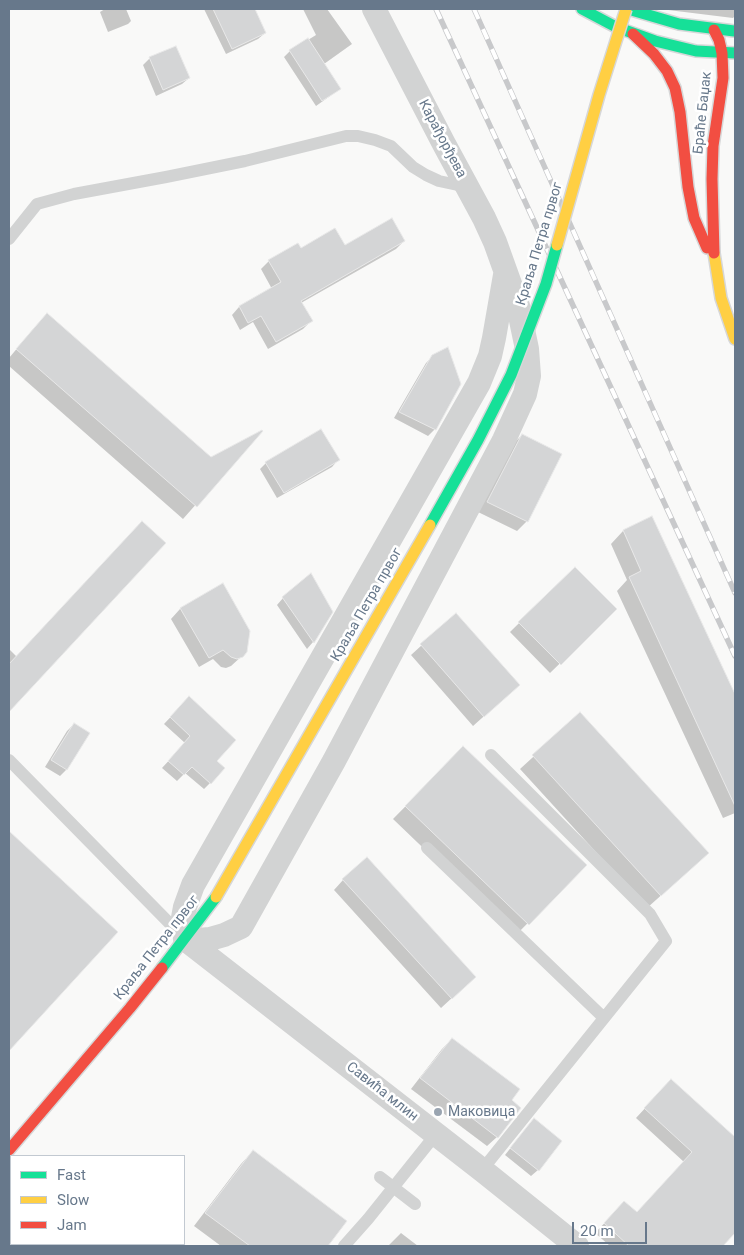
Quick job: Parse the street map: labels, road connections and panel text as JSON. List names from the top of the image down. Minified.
{"streets":{"main road":["Браће Баџак","Краља Петра првог"],"street":["Карађорђева","Савића млин"]},"crossings":[["Карађорђева","Краља Петра првог"],["Карађорђева","Савића млин"],["Краља Петра првог","Савића млин"]],"places":["Маковица"],"legend":["Fast","Slow","Jam"],"scale_bar":"20 m"}
